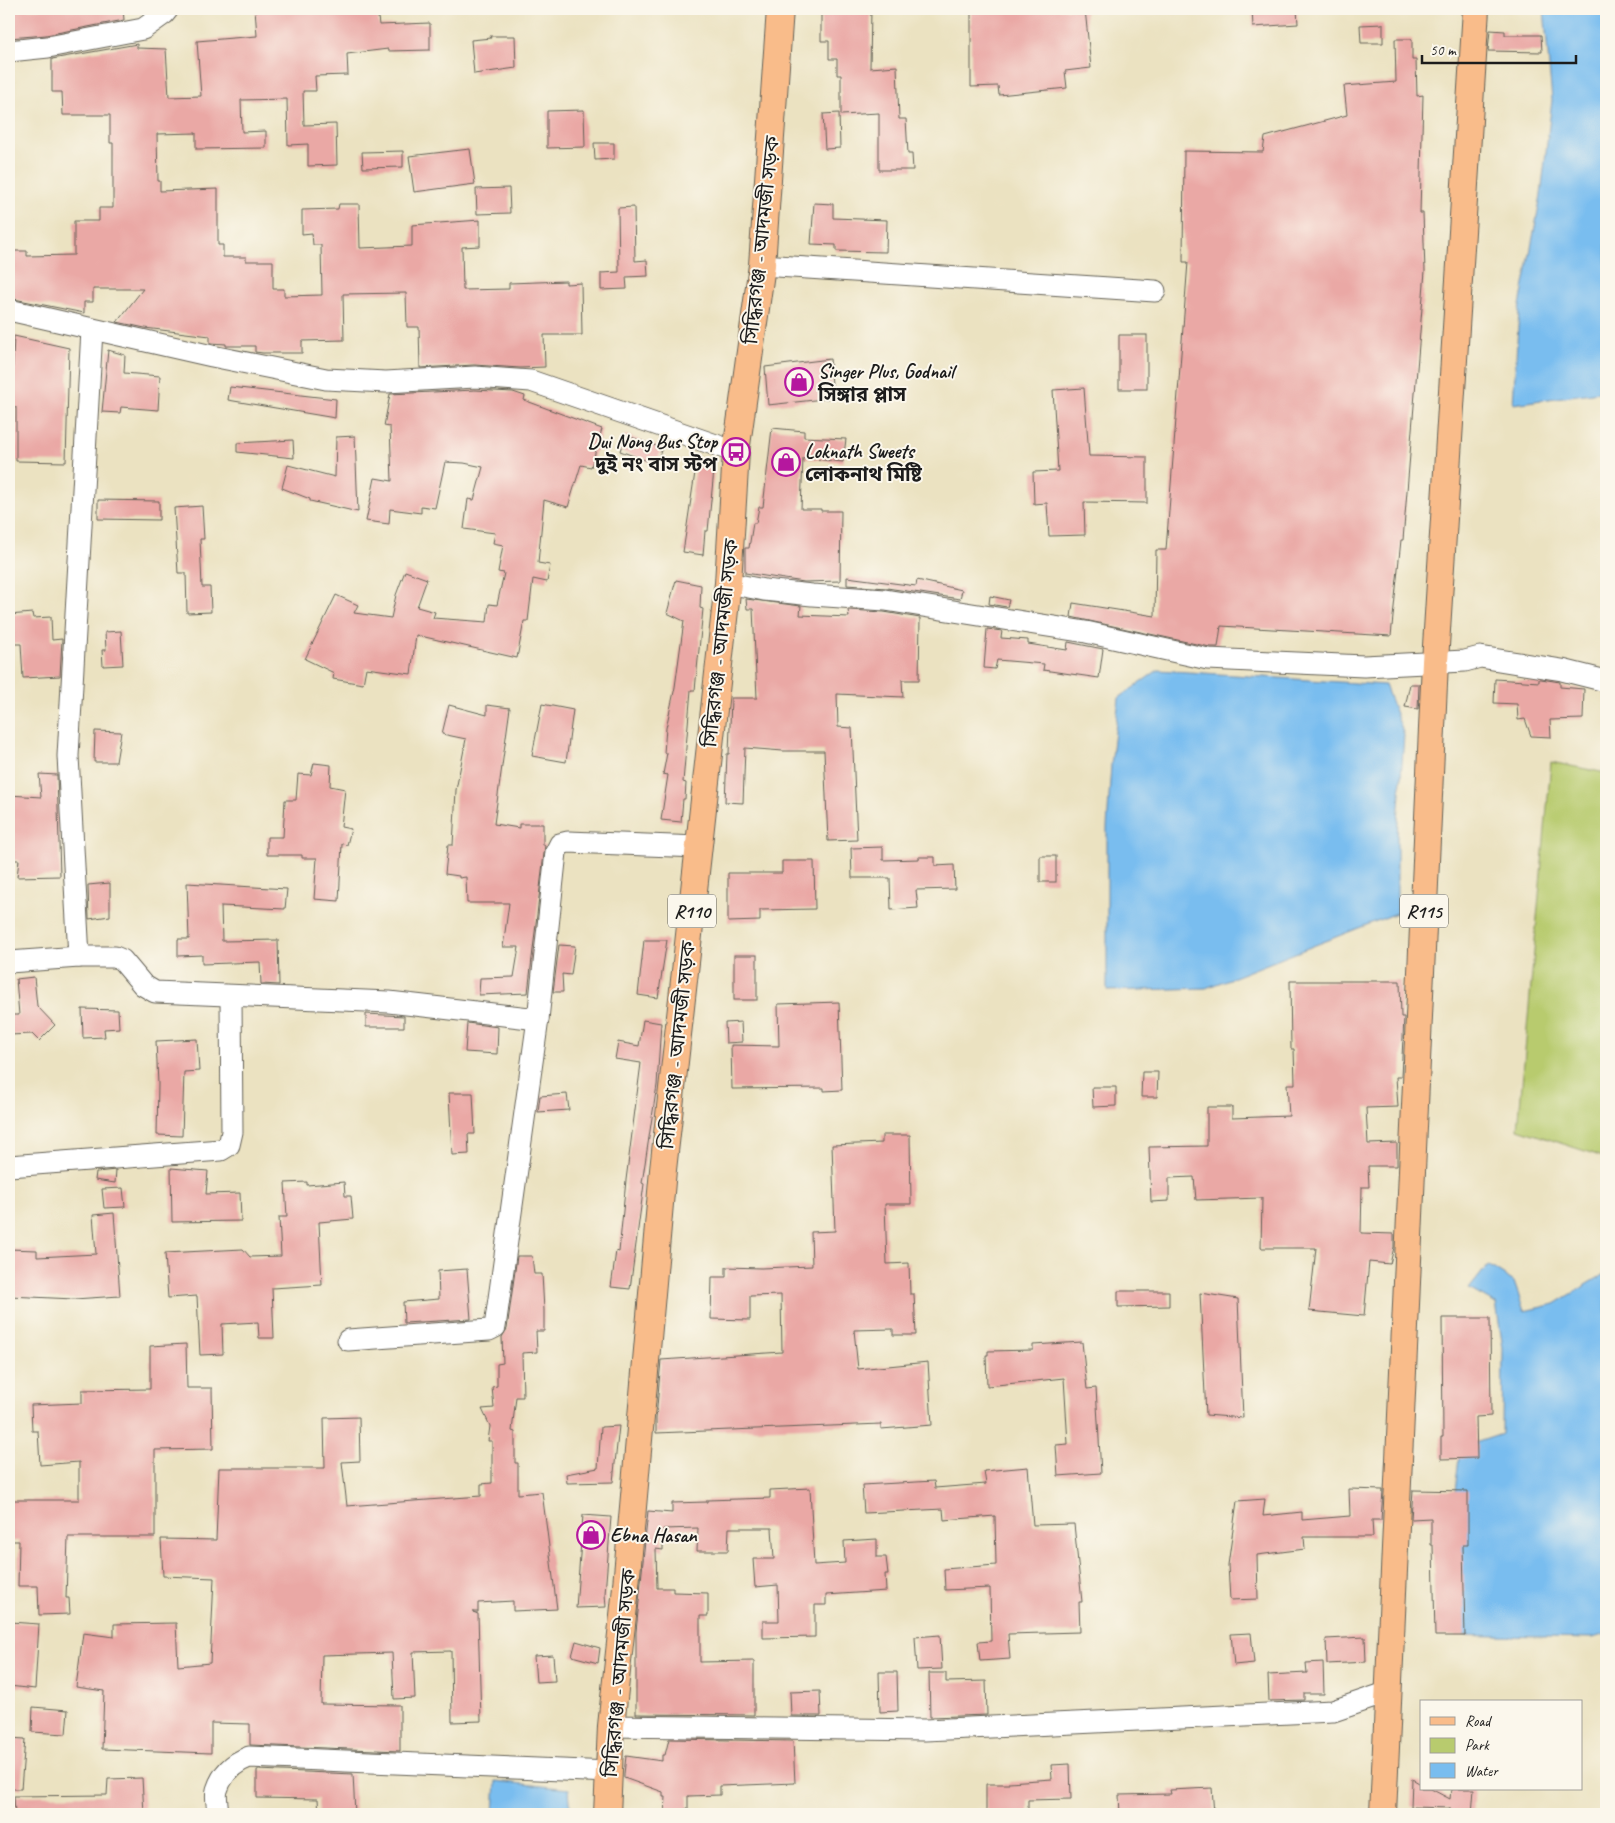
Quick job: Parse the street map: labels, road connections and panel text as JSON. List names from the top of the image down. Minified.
{"streets":{"main road":["সিদ্ধিরগঞ্জ - আদমজী সড়ক","R110","R115"]},"places":{"shop":["Singer Plus, Godnail সিঙ্গার প্লাস","Loknath Sweets লোকনাথ মিষ্টি","Ebna Hasan"],"bus stop":["Dui Nong Bus Stop দুই নং বাস স্টপ"]},"legend":["Road","Park","Water"],"scale_bar":"50 m"}
